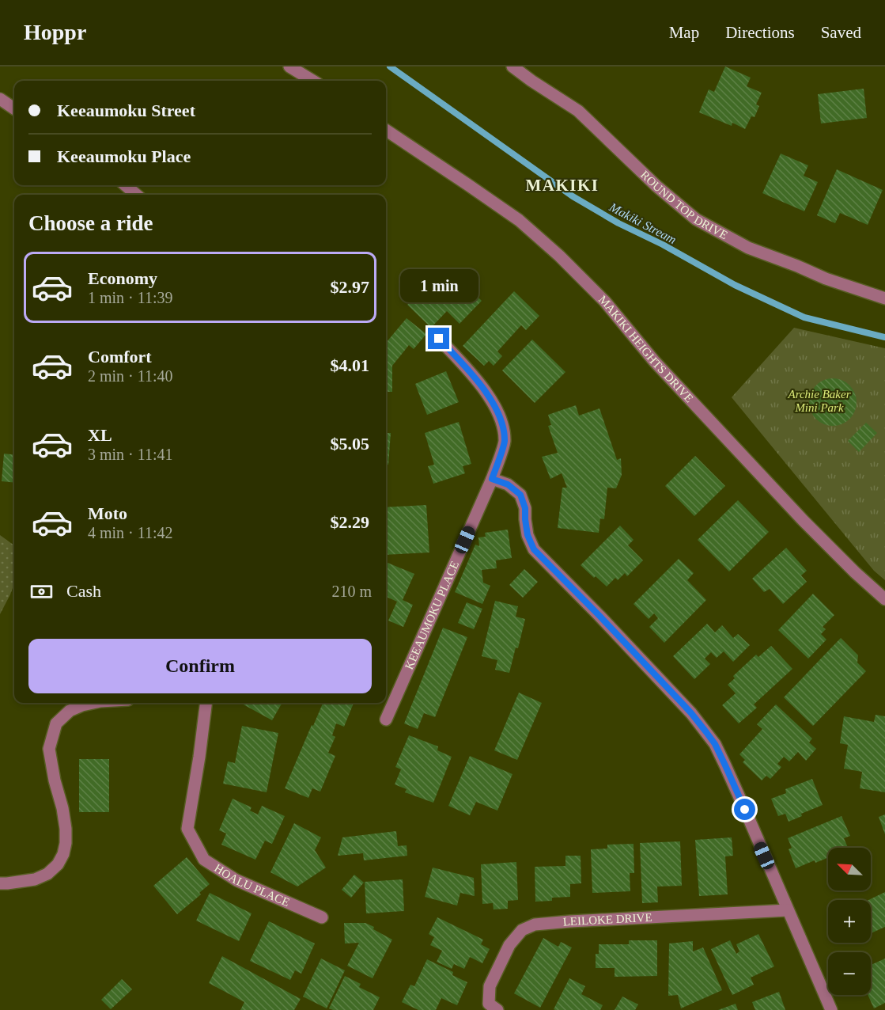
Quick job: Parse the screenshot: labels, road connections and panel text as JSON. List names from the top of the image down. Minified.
{"streets":{"street":["ROUND TOP DRIVE","MAKIKI HEIGHTS DRIVE","KEEAUMOKU PLACE","HOALU PLACE","LEILOKE DRIVE"]},"districts":["MAKIKI"],"water":["Makiki Stream"],"parks":["Archie Baker Mini Park"],"north":"top left","page":{"header":"Hoppr","nav":["Map","Directions","Saved"],"banner":["Keeaumoku Street","Keeaumoku Place"],"heading":"Choose a ride","list":[{"name":"Economy","note":"1 min · 11:39","value":"$2.97"},{"name":"Comfort","note":"2 min · 11:40","value":"$4.01"},{"name":"XL","note":"3 min · 11:41","value":"$5.05"},{"name":"Moto","note":"4 min · 11:42","value":"$2.29"}],"bubble":"1 min","pay":["Cash","210 m"],"buttons":"Confirm","map_buttons":["+","−"]}}
